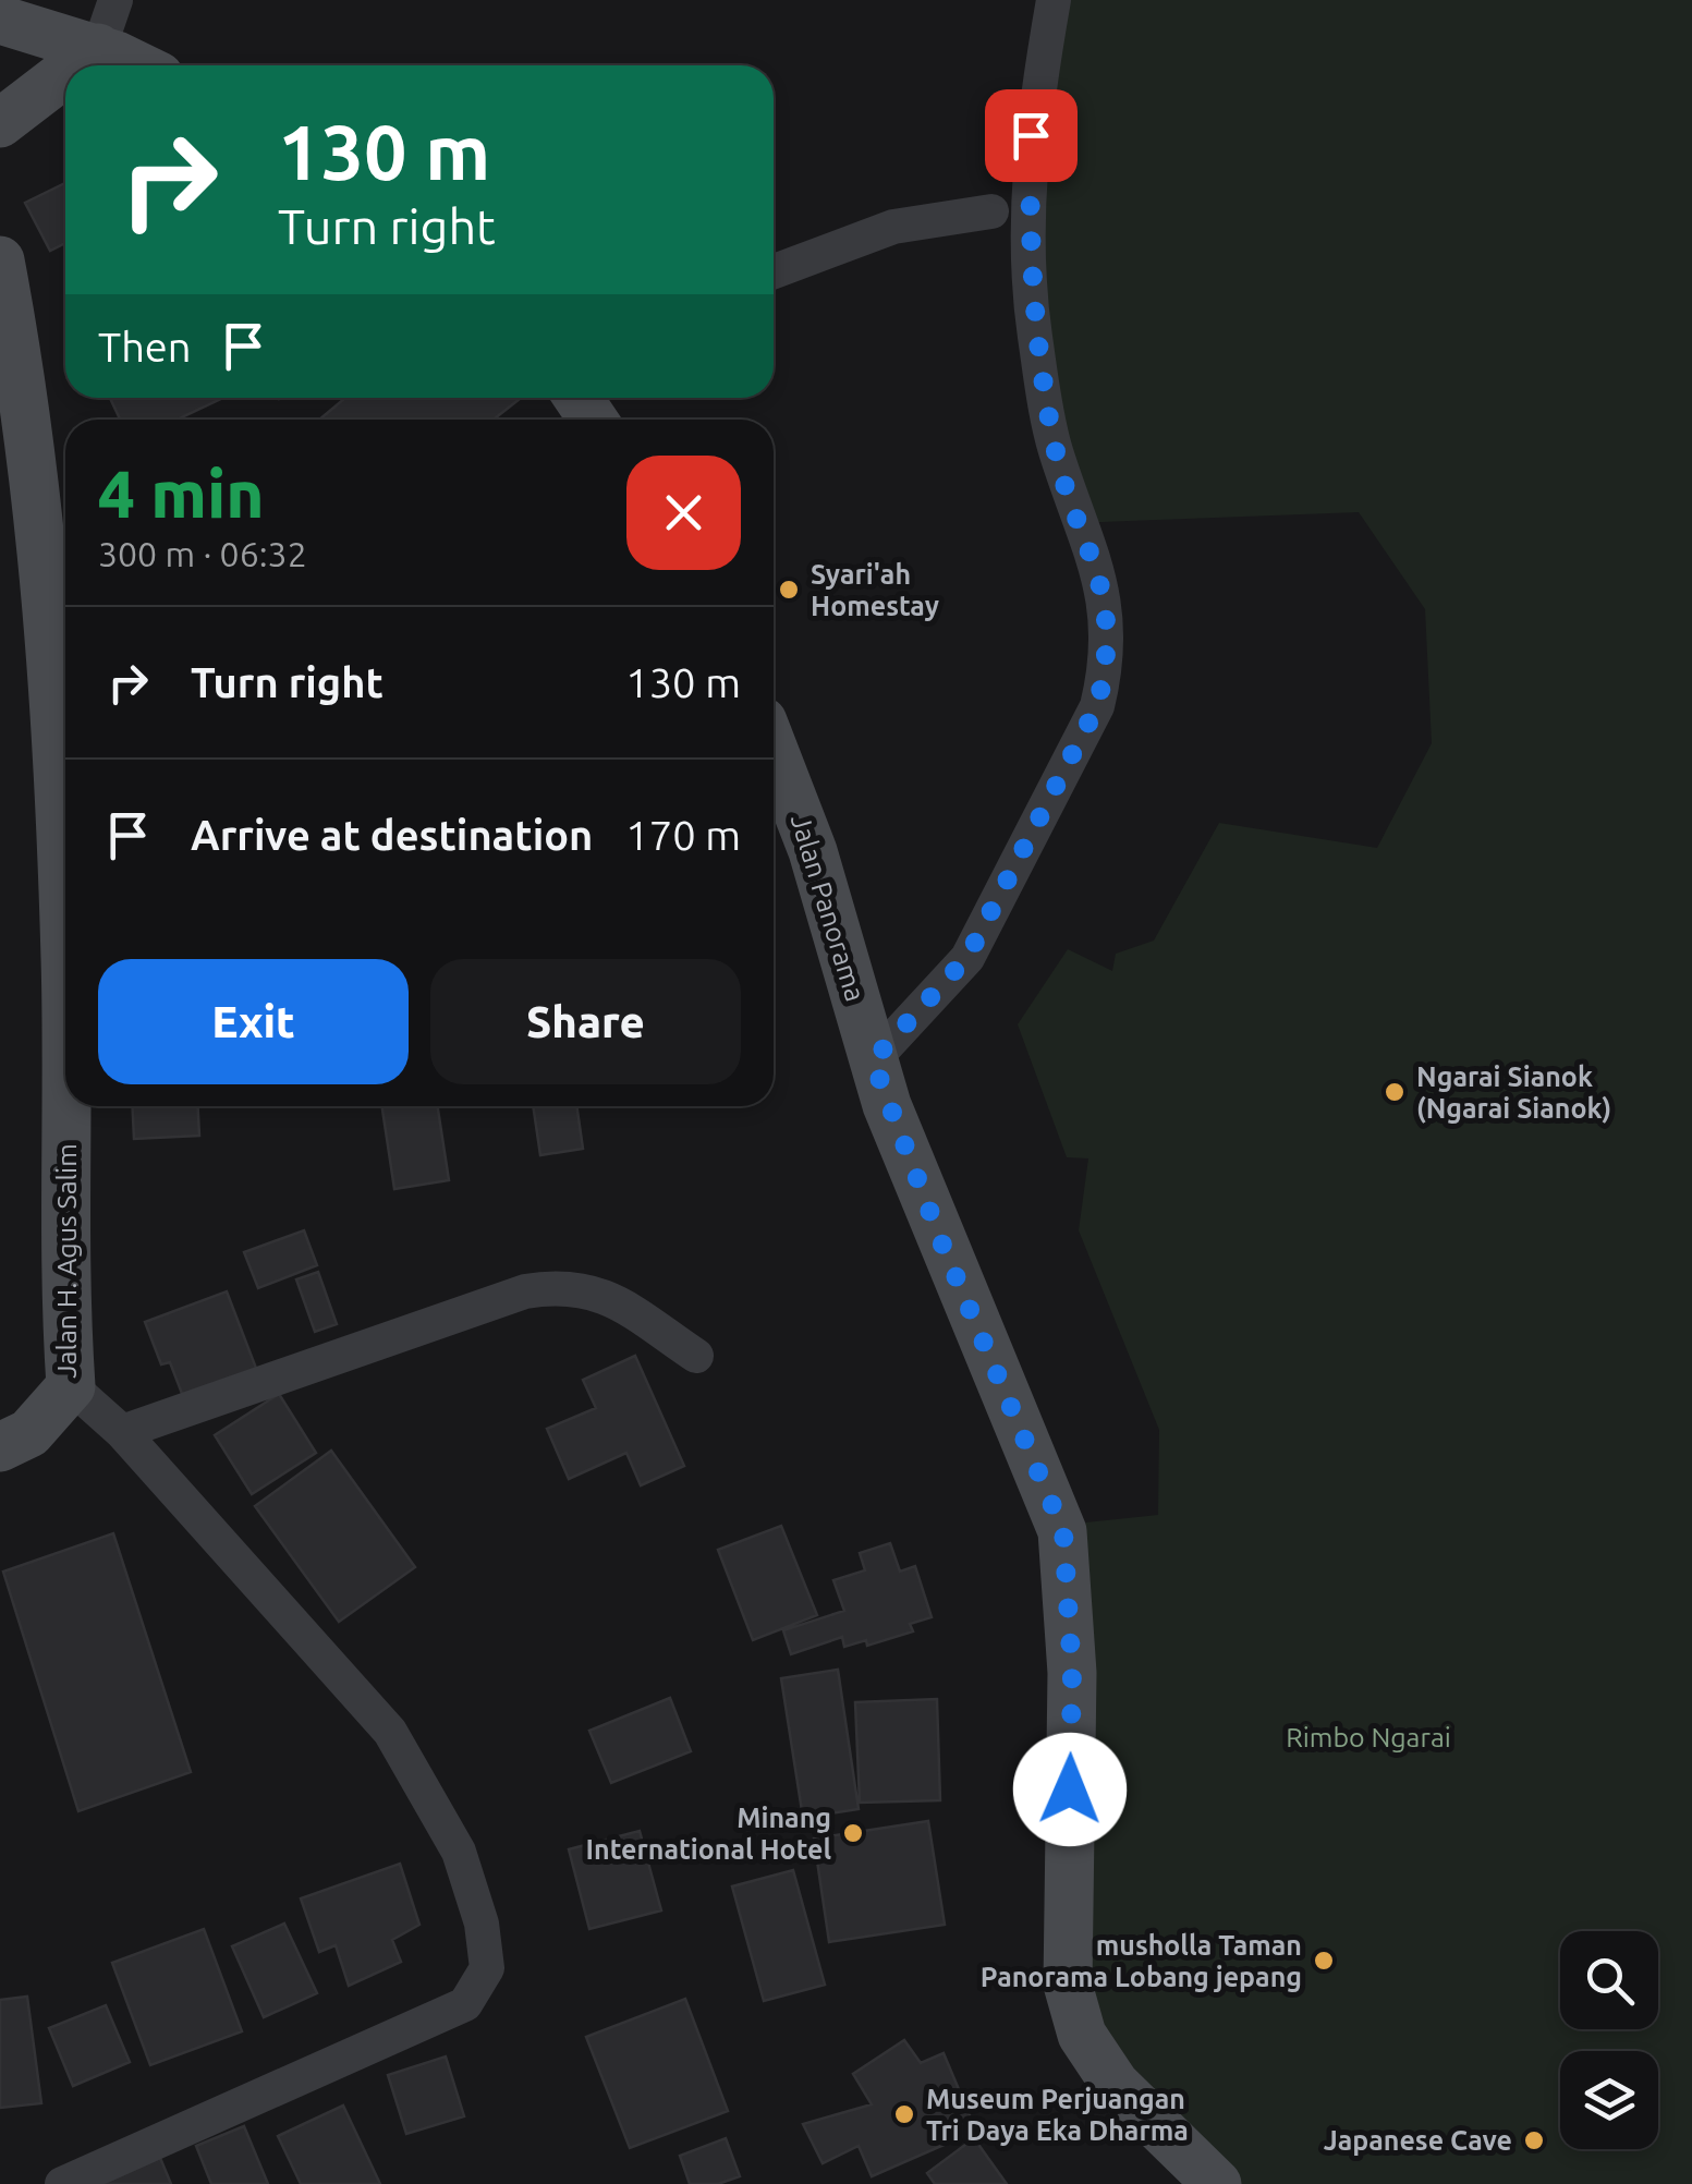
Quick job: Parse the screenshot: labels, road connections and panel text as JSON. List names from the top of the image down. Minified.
{"streets":{"main road":["Jalan Panorama","Jalan H. Agus Salim"]},"parks":["Rimbo Ngarai"],"places":["Syari'ah Homestay","Ngarai Sianok (Ngarai Sianok)","Minang International Hotel","musholla Taman Panorama Lobang jepang","Museum Perjuangan Tri Daya Eka Dharma","Japanese Cave"],"page":{"turn":["130 m","Turn right"],"then":"Then","heading":["4 min","300 m · 06:32"],"list":[{"name":"Turn right","value":"130 m"},{"name":"Arrive at destination","value":"170 m"}],"buttons":["Exit","Share"]}}
